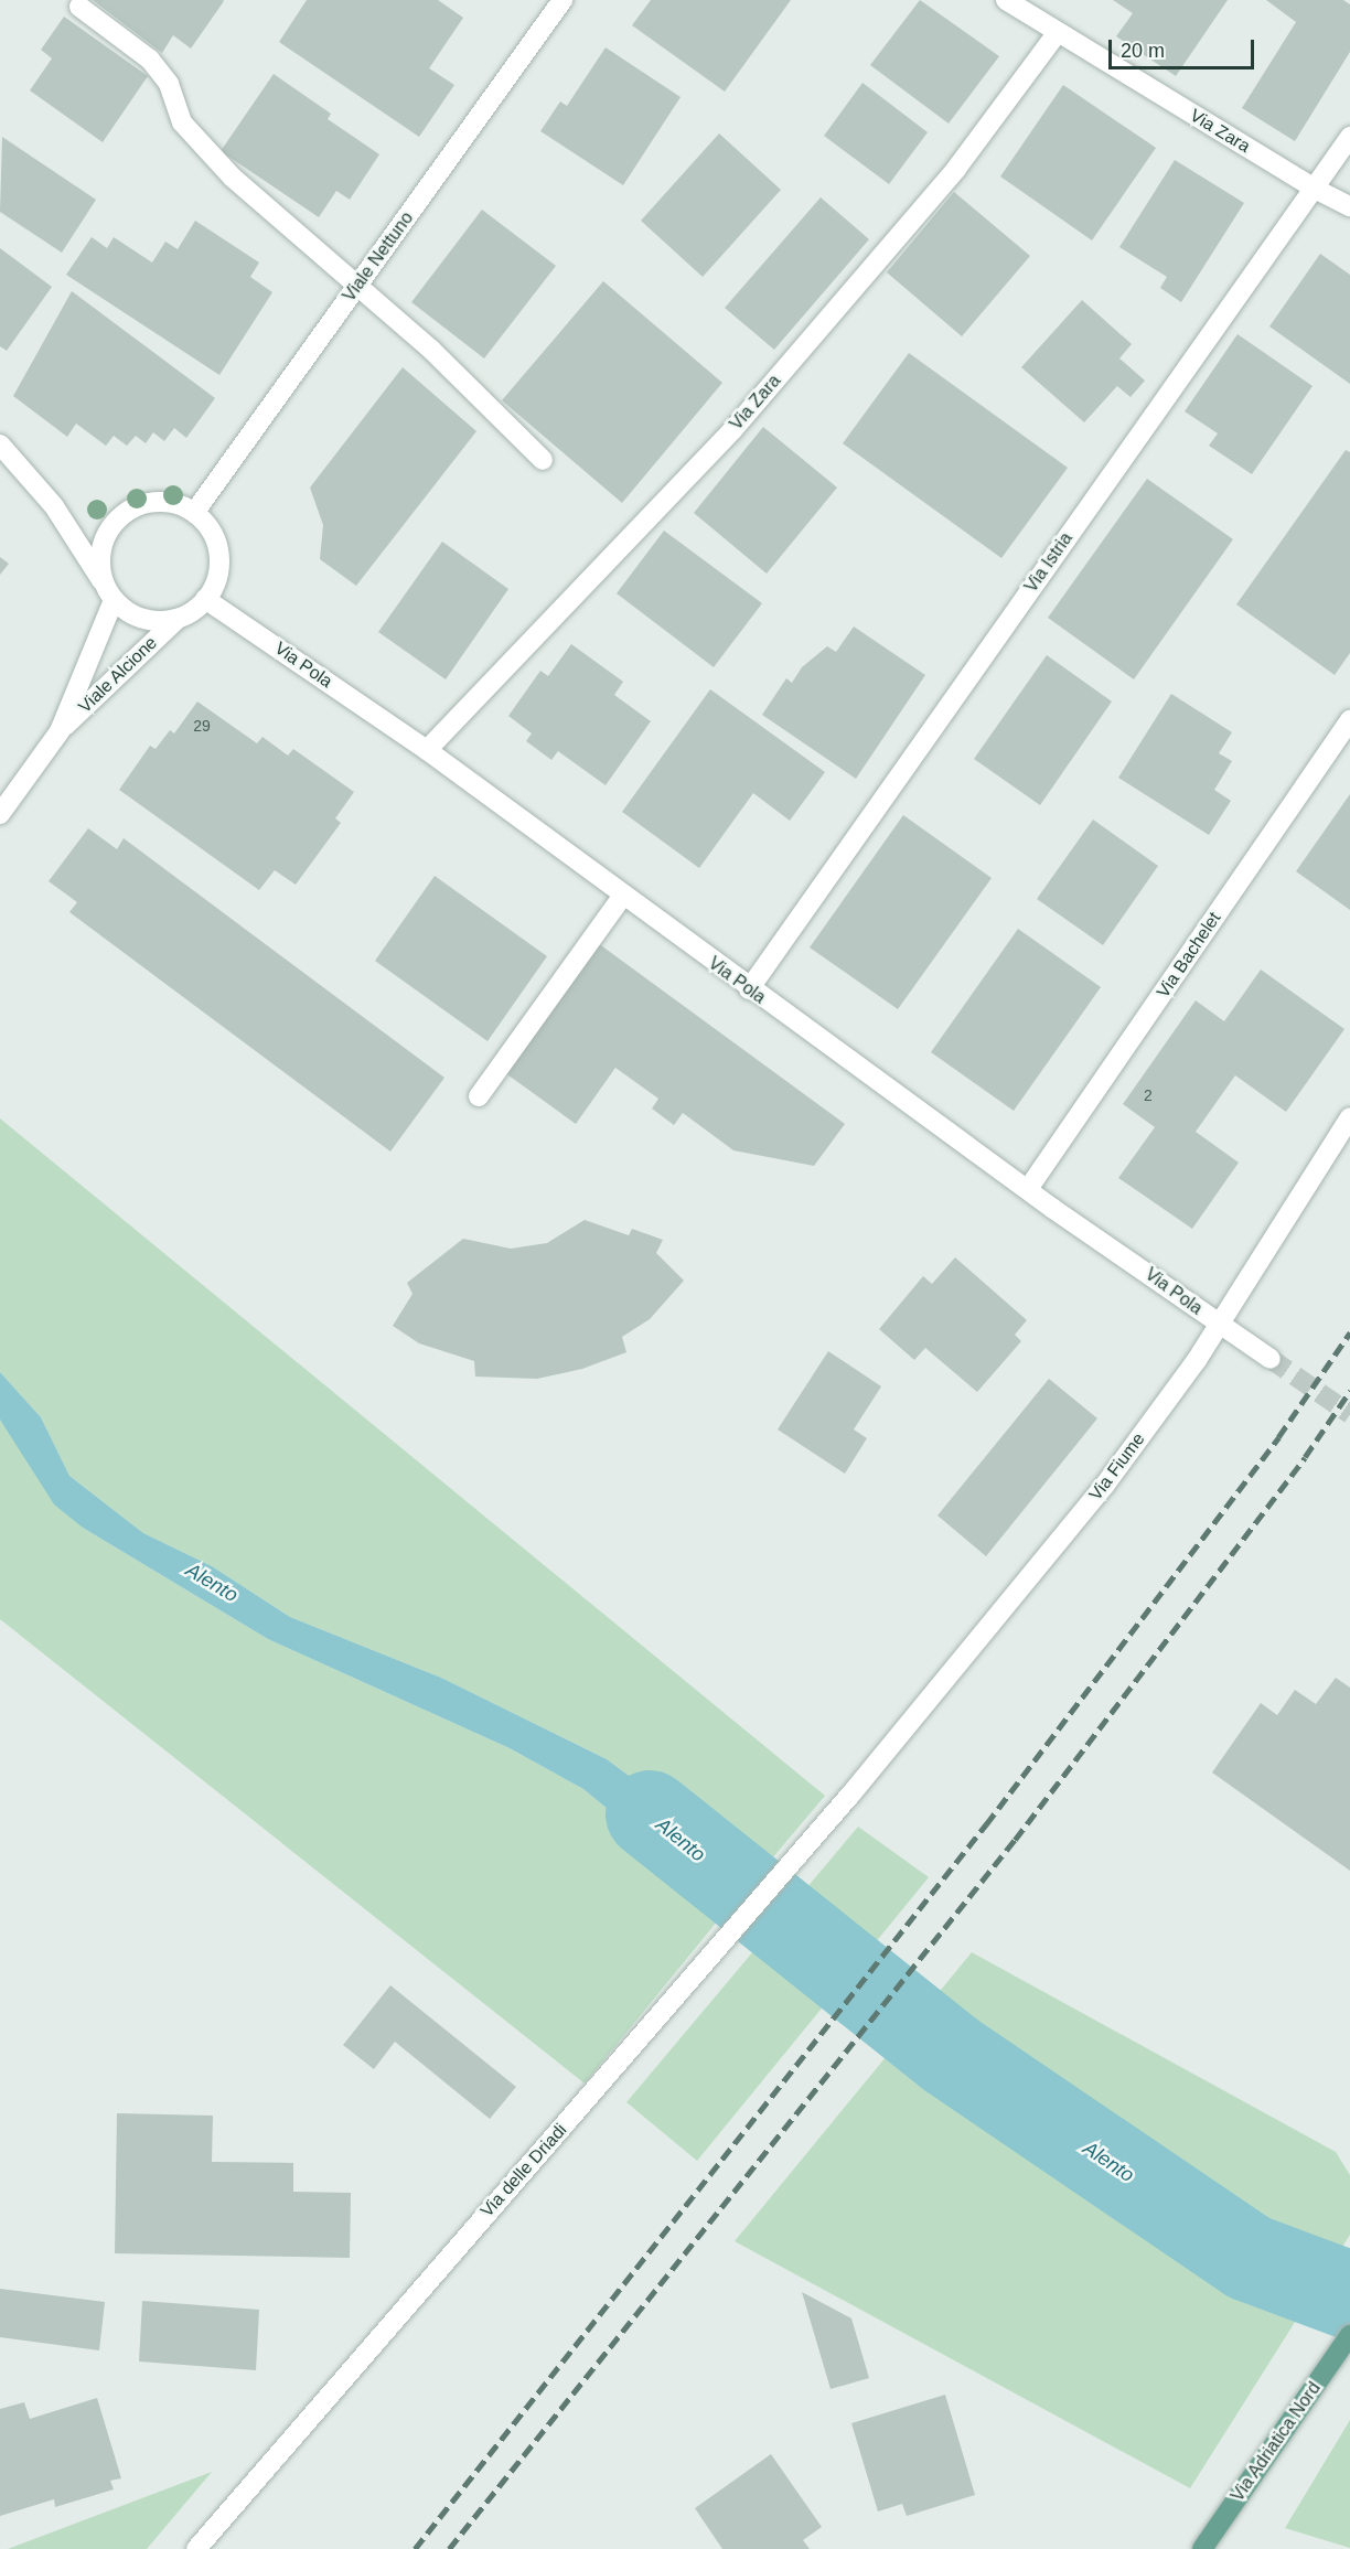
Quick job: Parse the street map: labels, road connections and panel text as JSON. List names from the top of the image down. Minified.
{"streets":{"main road":["Via Adriatica Nord"],"street":["Via Zara","Viale Nettuno","Via Istria","Via Pola","Viale Alcione","Via Bachelet","Via Fiume","Via delle Driadi"]},"crossings":[["Via Zara","Via Istria"],["Via Zara","Via Pola"],["Viale Nettuno","Via Pola"],["Viale Nettuno","Viale Alcione"],["Via Istria","Via Pola"],["Via Pola","Viale Alcione"],["Via Pola","Via Bachelet"],["Via Pola","Via Fiume"],["Via Fiume","Via delle Driadi"]],"water":["Alento"],"house_numbers":["29","2"],"scale_bar":"20 m"}
